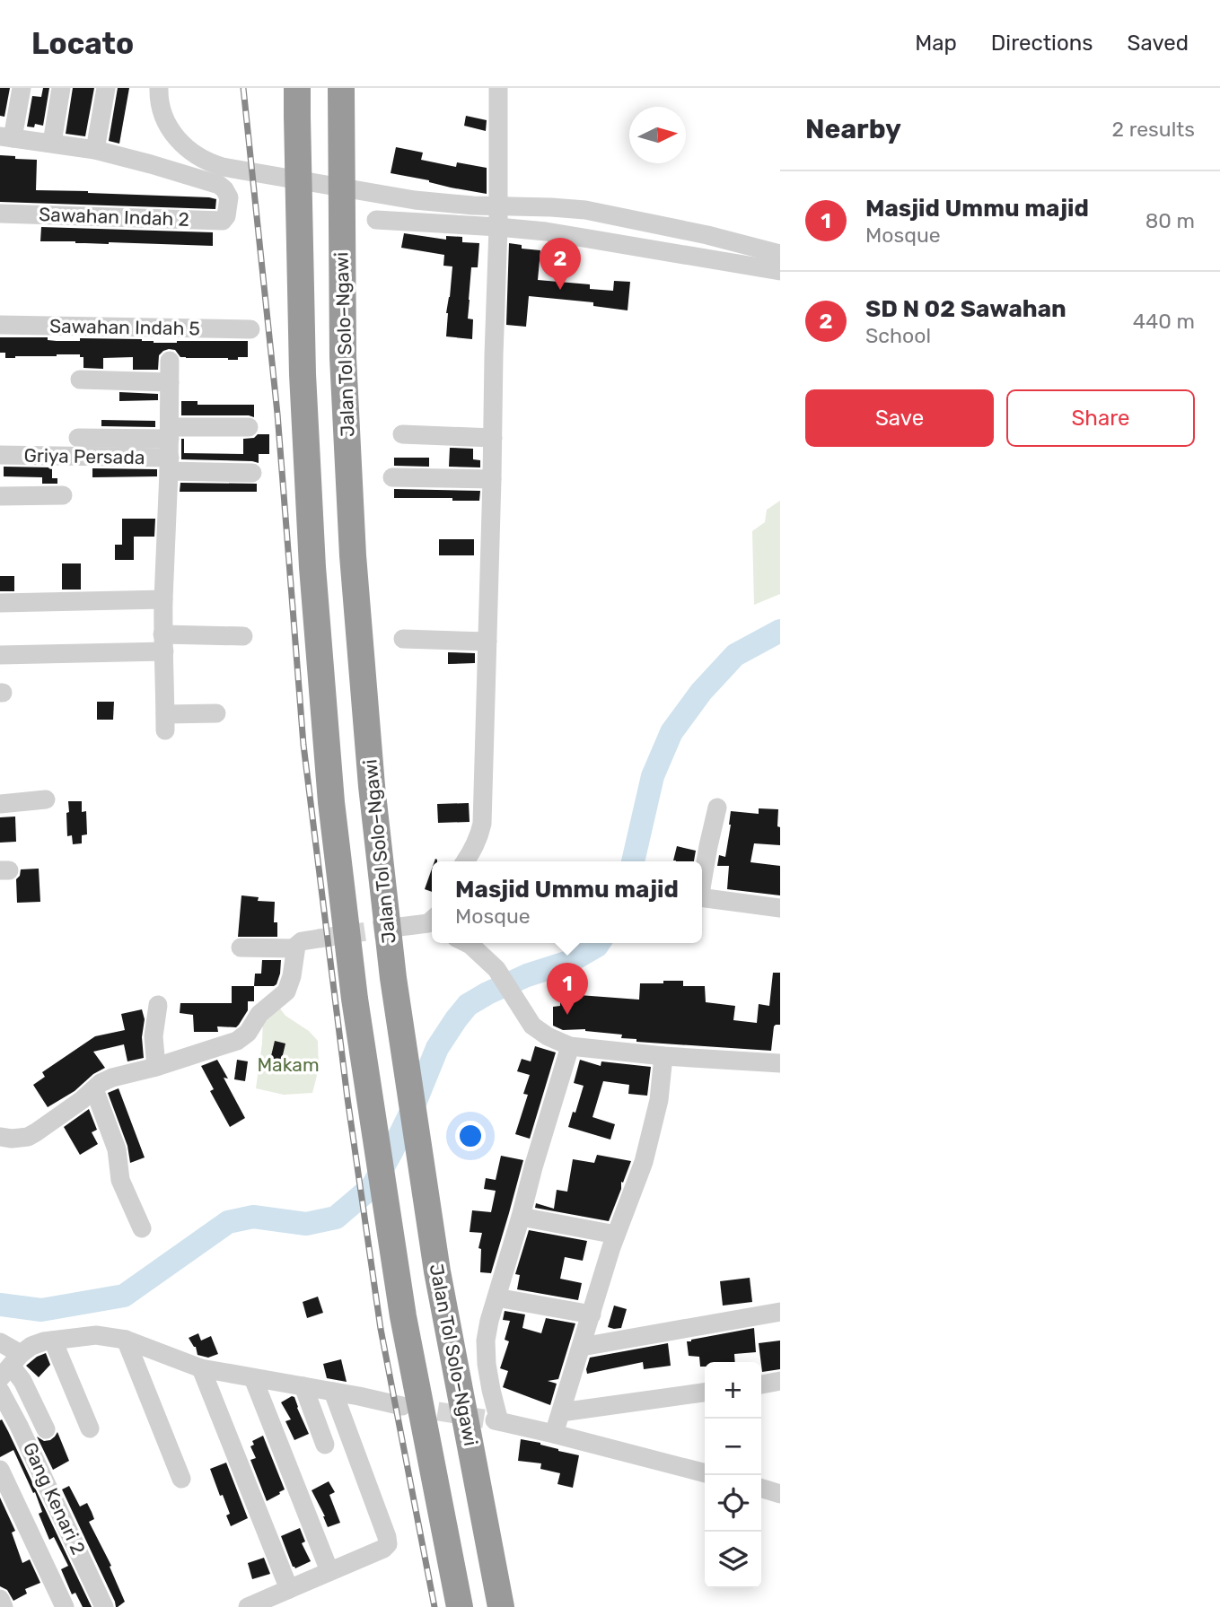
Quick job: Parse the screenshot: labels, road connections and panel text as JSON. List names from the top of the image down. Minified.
{"streets":{"highway":["Jalan Tol Solo–Ngawi"],"street":["Sawahan Indah 2","Sawahan Indah 5","Griya Persada","Gang Kenari 2"]},"parks":["Makam"],"north":"right","page":{"header":"Locato","nav":["Map","Directions","Saved"],"heading":["Nearby","2 results"],"list":[{"mark":"1","name":"Masjid Ummu majid","note":"Mosque","value":"80 m"},{"mark":"2","name":"SD N 02 Sawahan","note":"School","value":"440 m"}],"pins":["2","1"],"buttons":["Save","Share"],"popup":["Masjid Ummu majid","Mosque"],"map_buttons":["+","−"]}}
